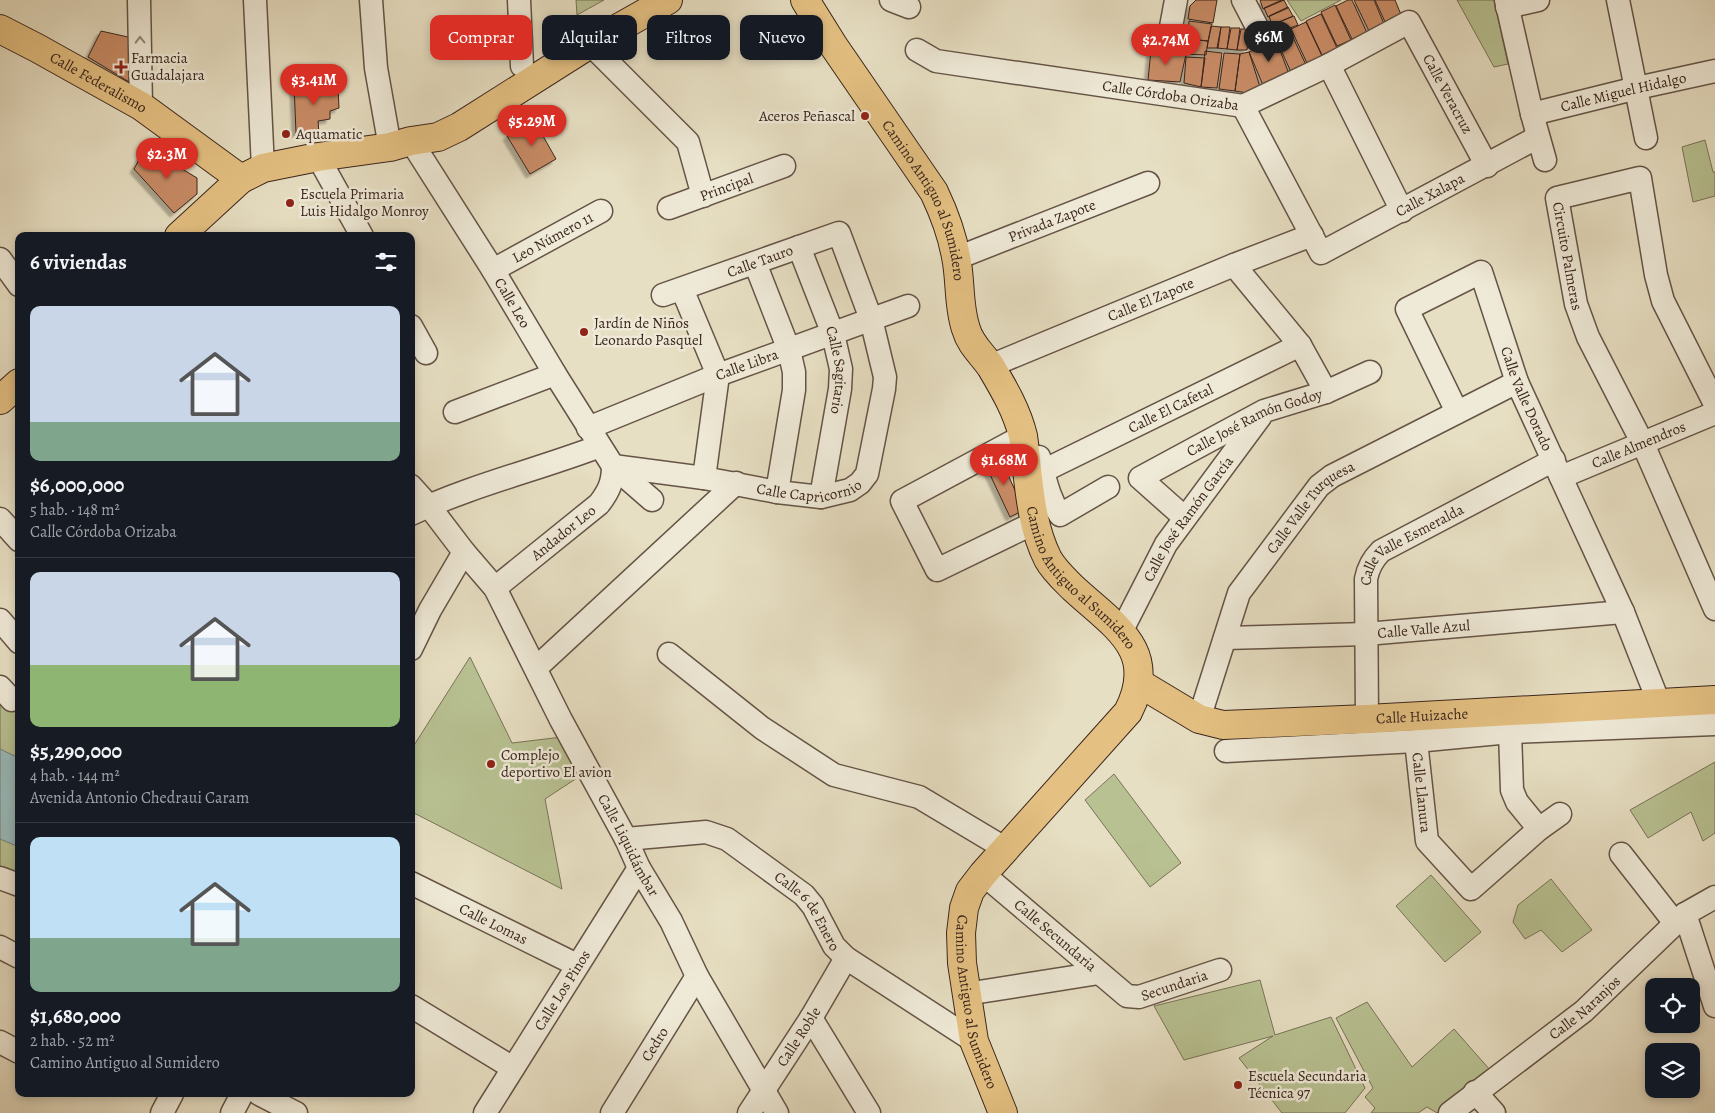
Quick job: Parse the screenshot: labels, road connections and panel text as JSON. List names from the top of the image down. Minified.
{"streets":{"main road":["Calle Federalismo","Camino Antiguo al Sumidero","Calle Huizache"],"street":["Calle Miguel Hidalgo","Calle Veracruz","Calle Córdoba Orizaba","Principal","Calle Xalapa","Privada Zapote","Leo Número 11","Circuito Palmeras","Calle Tauro","Calle El Zapote","Calle Leo","Calle Libra","Calle Sagitario","Calle Valle Dorado","Calle El Cafetal","Calle José Ramón Godoy","Calle Almendros","Calle Capricornio","Calle Valle Turquesa","Calle José Ramón García","Andador Leo","Calle Valle Esmeralda","Calle Valle Azul","Calle Llanura","Calle Liquidámbar","Calle 6 de Enero","Calle Lomas","Calle Secundaria","Secundaria","Calle Los Pinos","Calle Naranjos","Calle Roble","Cedro"]},"crossings":[["Calle Veracruz","Calle Córdoba Orizaba"],["Calle Veracruz","Calle Xalapa"],["Calle Xalapa","Calle El Zapote"],["Camino Antiguo al Sumidero","Privada Zapote"],["Camino Antiguo al Sumidero","Calle El Zapote"],["Camino Antiguo al Sumidero","Calle José Ramón García"],["Camino Antiguo al Sumidero","Calle Huizache"],["Camino Antiguo al Sumidero","Calle 6 de Enero"],["Camino Antiguo al Sumidero","Calle Secundaria"],["Leo Número 11","Calle Leo"],["Circuito Palmeras","Calle Almendros"],["Calle Tauro","Calle Libra"],["Calle Tauro","Calle Sagitario"],["Calle Tauro","Calle Capricornio"],["Calle Leo","Calle Libra"],["Calle Leo","Calle Capricornio"],["Calle Leo","Andador Leo"],["Calle Libra","Calle Sagitario"],["Calle Libra","Calle Capricornio"],["Calle Libra","Calle Liquidámbar"],["Calle Sagitario","Calle Capricornio"],["Calle Valle Dorado","Calle Almendros"],["Calle Valle Dorado","Calle Valle Turquesa"],["Calle Valle Dorado","Calle Valle Esmeralda"],["Calle Valle Dorado","Calle Valle Azul"],["Calle Valle Dorado","Calle Huizache"],["Calle José Ramón Godoy","Calle José Ramón García"],["Calle Almendros","Calle Valle Esmeralda"],["Calle Capricornio","Andador Leo"],["Calle Capricornio","Calle Liquidámbar"],["Calle Valle Turquesa","Calle Valle Azul"],["Calle Valle Turquesa","Calle Huizache"],["Andador Leo","Calle Liquidámbar"],["Calle Valle Esmeralda","Calle Valle Azul"],["Calle Valle Esmeralda","Calle Huizache"],["Calle Huizache","Calle Llanura"],["Calle Liquidámbar","Calle 6 de Enero"],["Calle Liquidámbar","Calle Los Pinos"],["Calle Liquidámbar","Calle Roble"],["Calle Liquidámbar","Cedro"],["Calle 6 de Enero","Calle Roble"],["Calle Lomas","Calle Los Pinos"],["Calle Secundaria","Secundaria"]],"places":{"health":["Farmacia Guadalajara"],"other":["Aceros Peñascal","Aquamatic","Escuela Primaria Luis Hidalgo Monroy","Jardín de Niños Leonardo Pasquel","Complejo deportivo El avion","Escuela Secundaria Técnica 97"]},"page":{"chip":["Comprar","Alquilar","Filtros","Nuevo"],"price":["$6M","$2.74M","$3.41M","$5.29M","$2.3M","$1.68M"],"heading":"6 viviendas","list":[{"name":"$6,000,000","note":"5 hab. · 148 m² · Calle Córdoba Orizaba"},{"name":"$5,290,000","note":"4 hab. · 144 m² · Avenida Antonio Chedraui Caram"},{"name":"$1,680,000","note":"2 hab. · 52 m² · Camino Antiguo al Sumidero"}]}}
